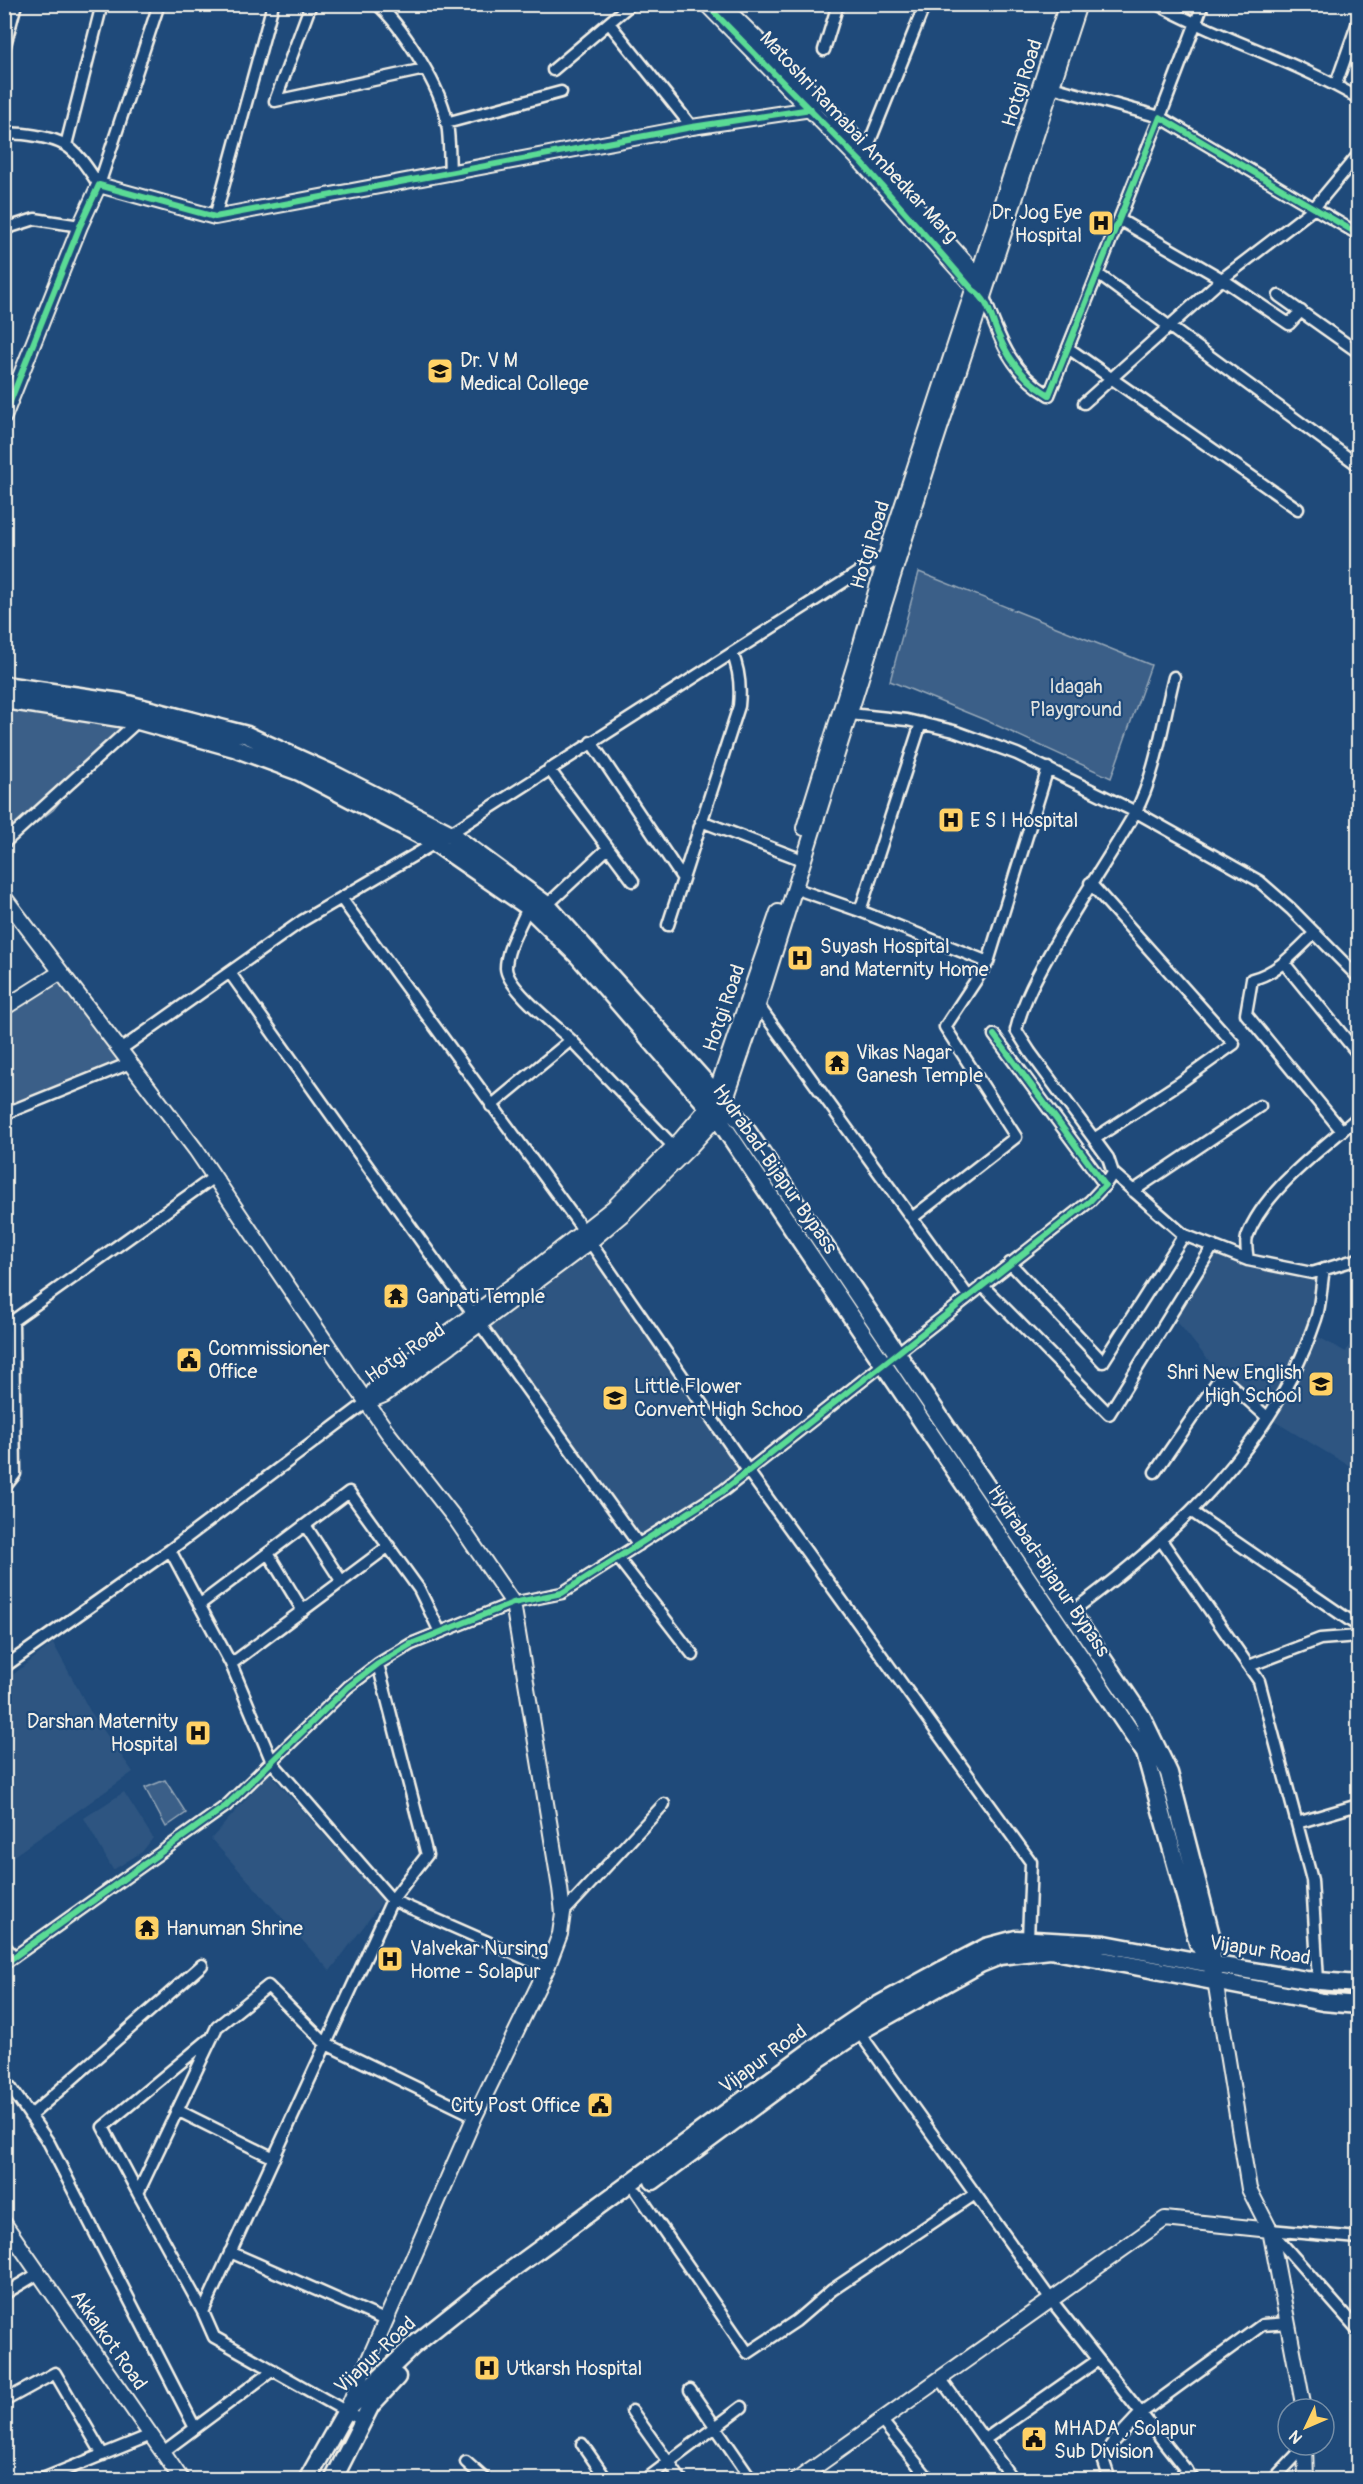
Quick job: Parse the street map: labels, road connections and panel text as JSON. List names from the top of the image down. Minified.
{"streets":{"main road":["Hotgi Road","Matoshri Ramabai Ambedkar Marg","Hydrabad-Bijapur Bypass","Vijapur Road","Akkalkot Road"]},"crossings":[["Hotgi Road","Matoshri Ramabai Ambedkar Marg"],["Hotgi Road","Hydrabad-Bijapur Bypass"],["Hydrabad-Bijapur Bypass","Vijapur Road"]],"parks":["Idagah Playground"],"places":{"hospital":["Dr. Jog Eye Hospital","E S I Hospital","Suyash Hospital and Maternity Home","Darshan Maternity Hospital","Valvekar Nursing Home - Solapur","Utkarsh Hospital"],"school or university":["Dr. V M Medical College","Shri New English High School","Little Flower Convent High Schoo"],"temple":["Vikas Nagar Ganesh Temple","Ganpati Temple","Hanuman Shrine"],"public building":["Commissioner Office","City Post Office","MHADA , Solapur Sub Division"]},"north":"bottom left"}
